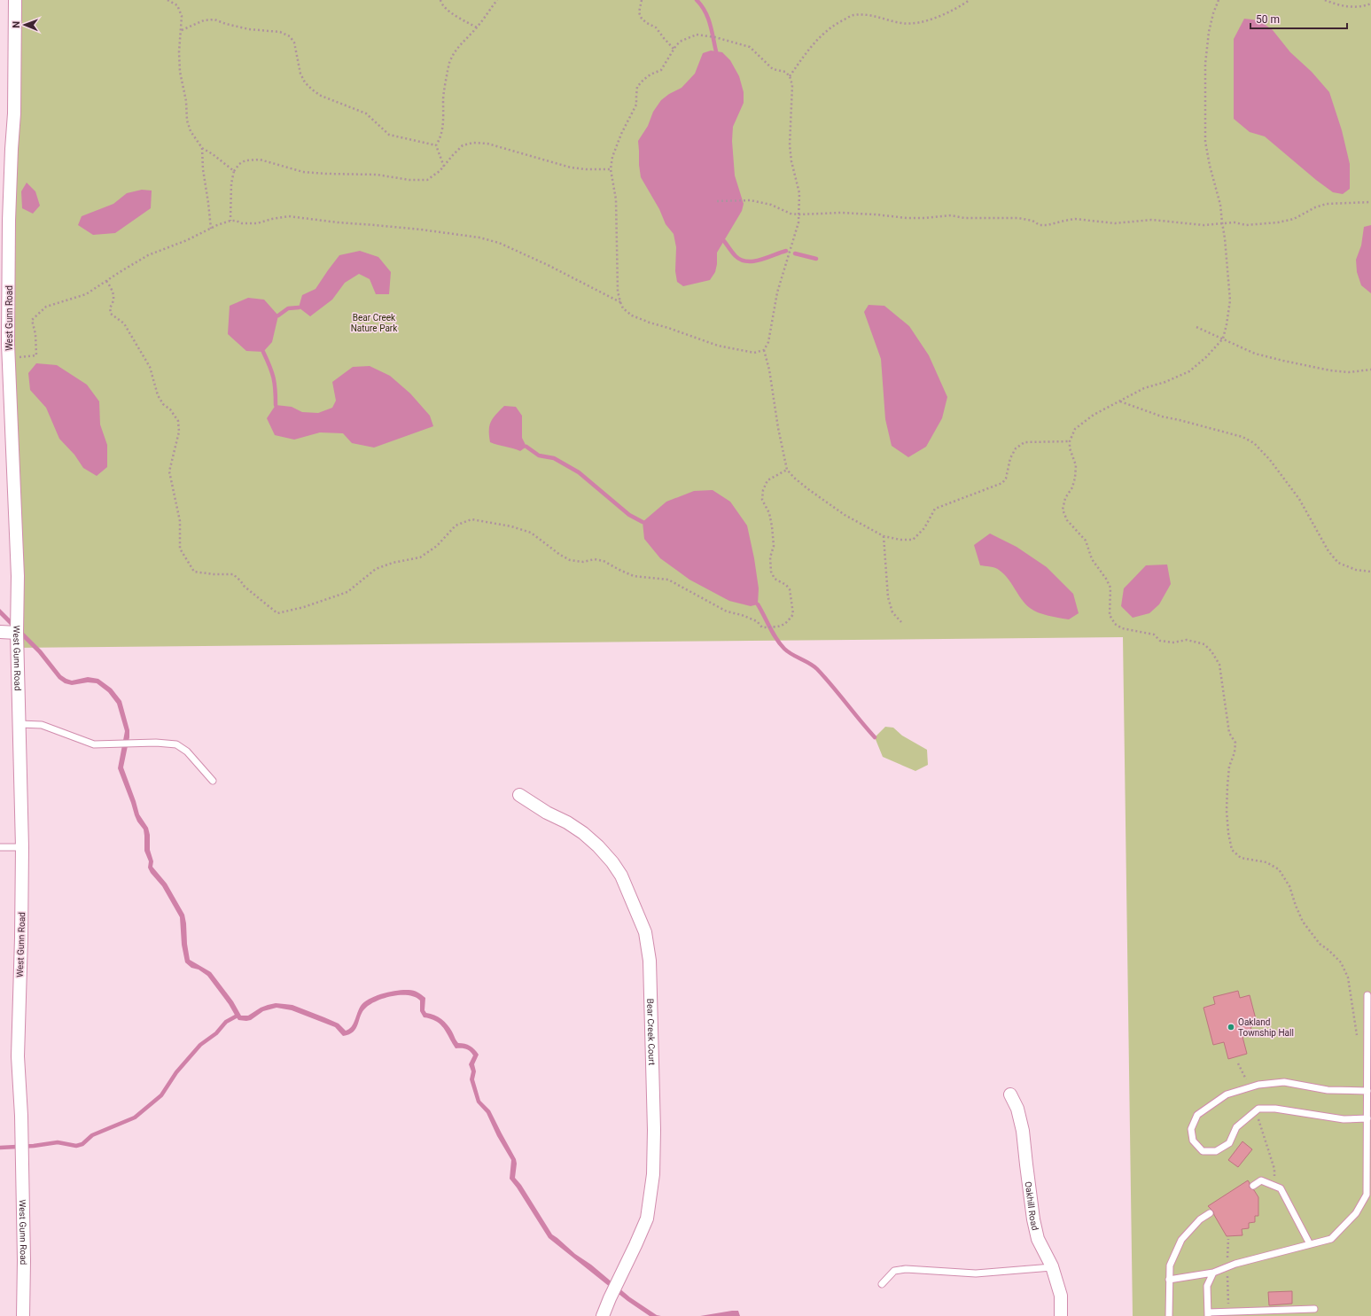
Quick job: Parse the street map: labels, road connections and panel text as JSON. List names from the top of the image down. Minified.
{"streets":{"street":["West Gunn Road","Bear Creek Court","Oakhill Road"]},"parks":["Bear Creek Nature Park"],"places":["Oakland Township Hall"],"scale_bar":"50 m","north":"left"}
